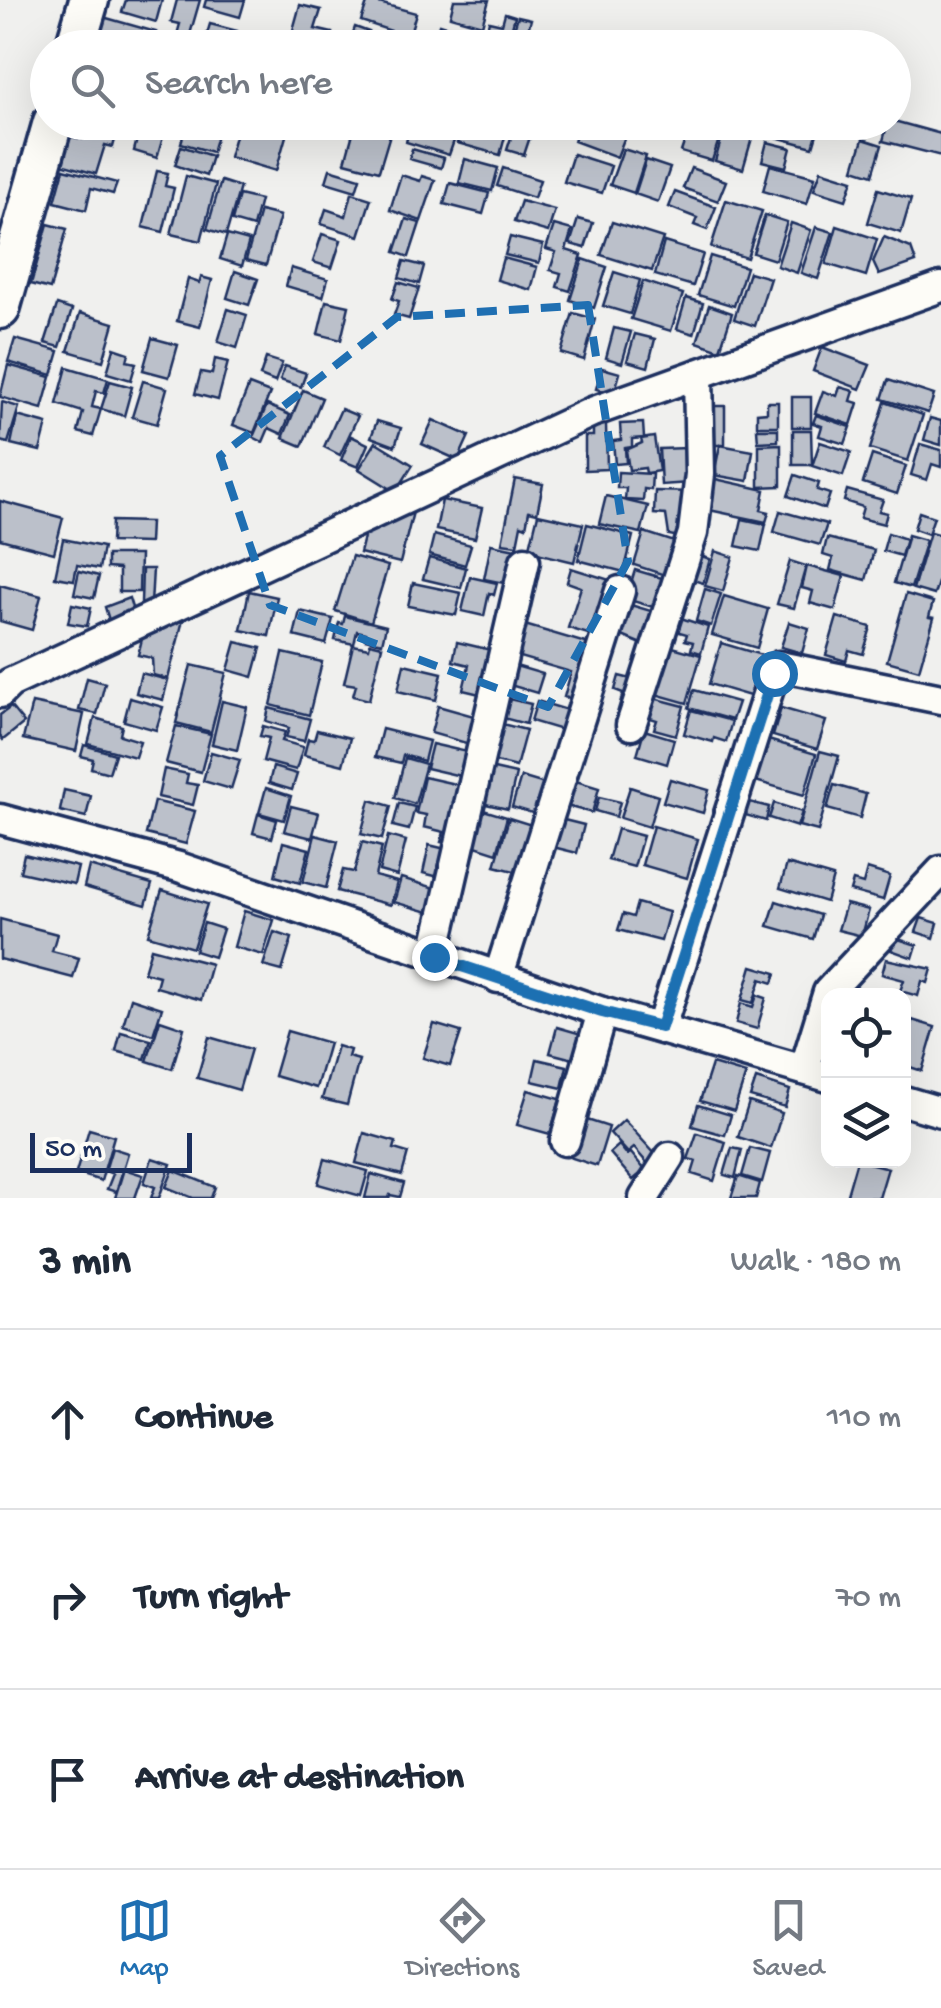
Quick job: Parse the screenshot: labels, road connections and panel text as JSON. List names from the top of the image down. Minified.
{"scale_bar":"50 m","page":{"search":"Search here","scale":"50 m","heading":["3 min","Walk · 180 m"],"list":[["Continue","110 m"],["Turn right","70 m"],"Arrive at destination"],"nav":["Map","Directions","Saved"]}}
